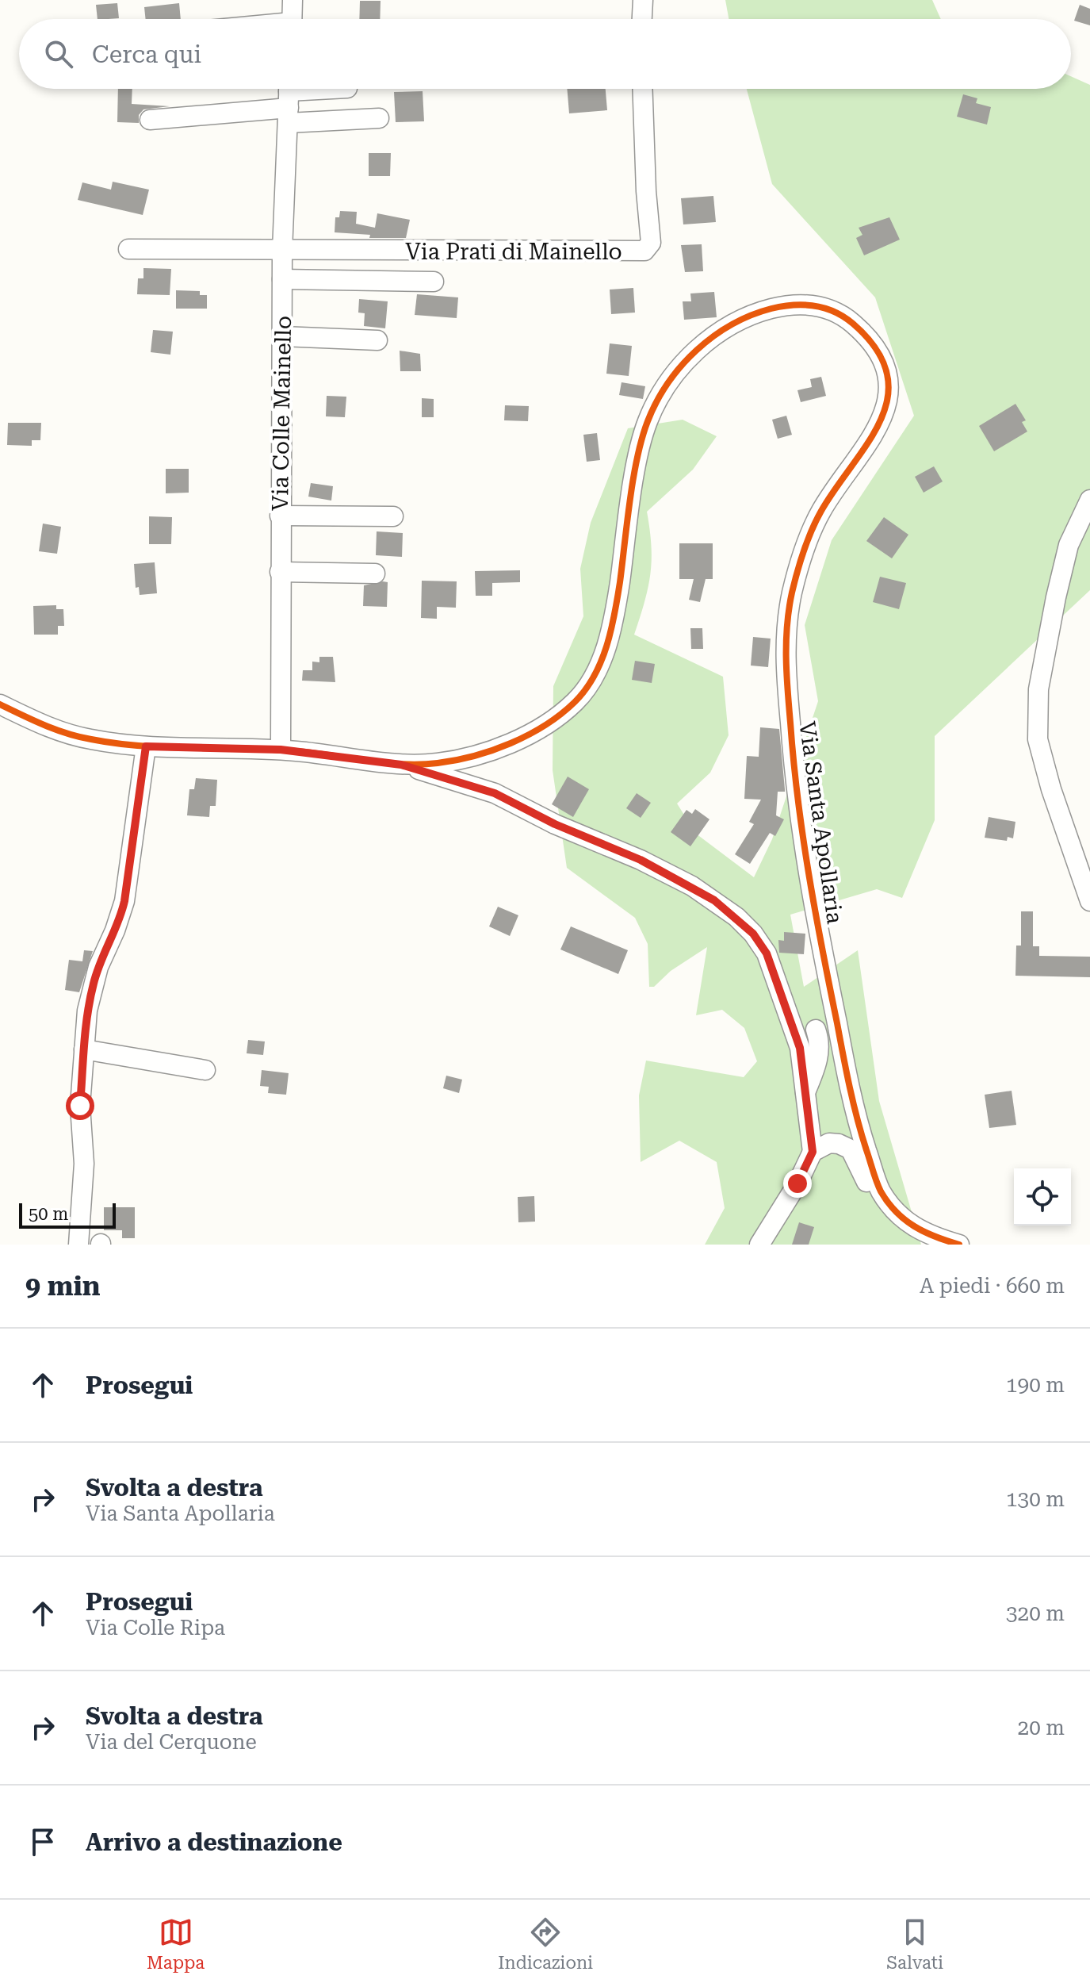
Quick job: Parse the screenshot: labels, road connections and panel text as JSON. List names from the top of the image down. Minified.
{"streets":{"street":["Via Prati di Mainello","Via Colle Mainello","Via Santa Apollaria"]},"crossings":[["Via Prati di Mainello","Via Colle Mainello"],["Via Colle Mainello","Via Santa Apollaria"]],"scale_bar":"50 m","page":{"search":"Cerca qui","scale":"50 m","heading":["9 min","A piedi · 660 m"],"list":[["Prosegui","190 m"],["Svolta a destra","Via Santa Apollaria","130 m"],["Prosegui","Via Colle Ripa","320 m"],["Svolta a destra","Via del Cerquone","20 m"],"Arrivo a destinazione"],"nav":["Mappa","Indicazioni","Salvati"]}}
